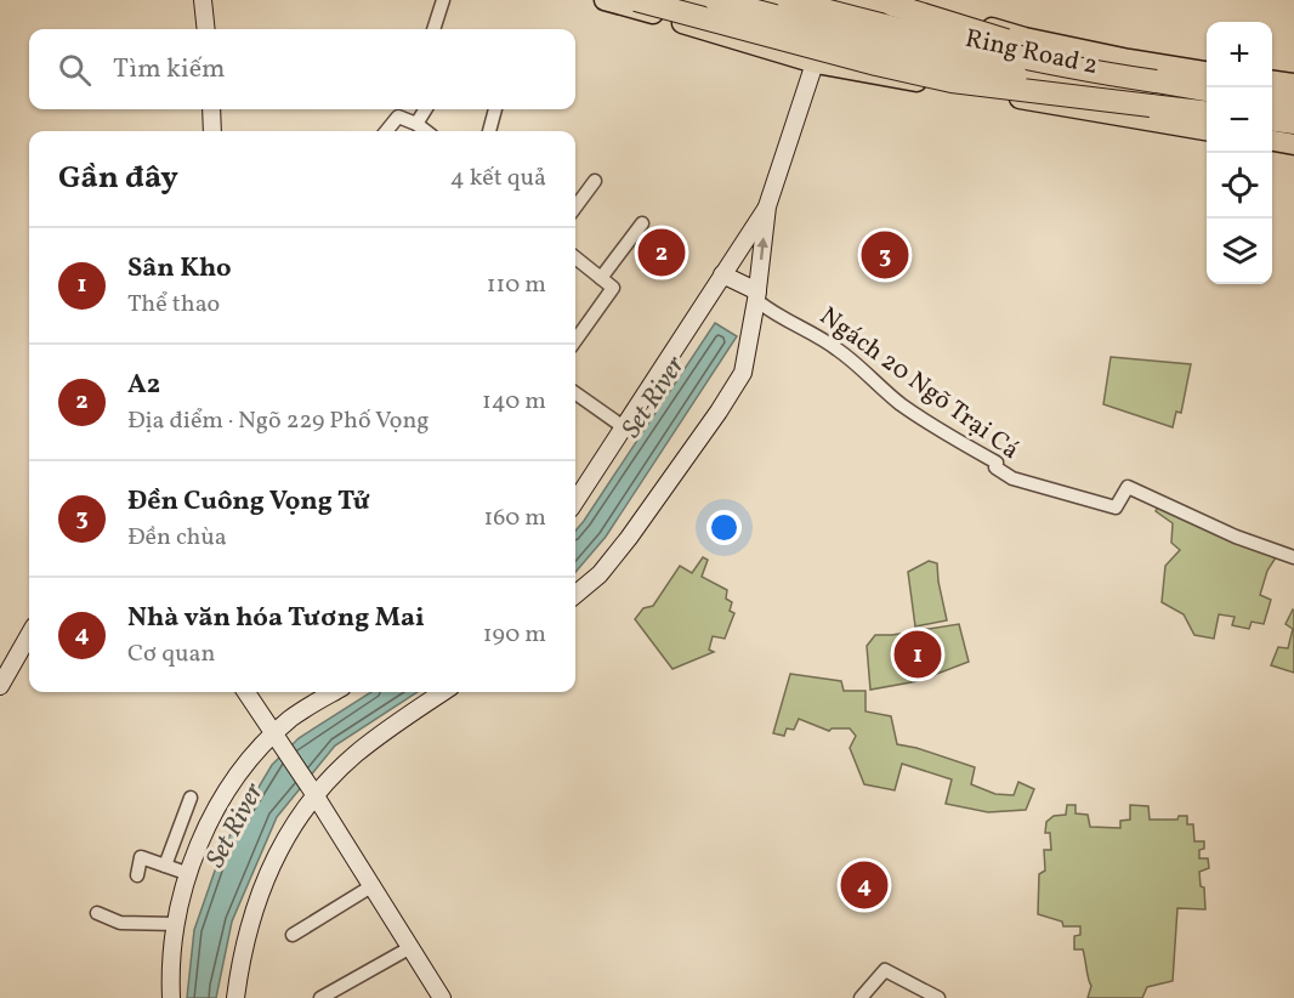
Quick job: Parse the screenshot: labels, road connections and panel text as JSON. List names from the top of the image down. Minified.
{"streets":{"highway":["Ring Road 2"],"street":["Ngách 20 Ngõ Trại Cá"]},"water":["Set River"],"page":{"map_buttons":["+","−"],"search":"Tìm kiếm","heading":["Gần đây","4 kết quả"],"pins":["2","3","1","4"],"list":[{"mark":"1","name":"Sân Kho","note":"Thể thao","value":"110 m"},{"mark":"2","name":"A2","note":"Địa điểm · Ngõ 229 Phố Vọng","value":"140 m"},{"mark":"3","name":"Đền Cuông Vọng Tử","note":"Đền chùa","value":"160 m"},{"mark":"4","name":"Nhà văn hóa Tương Mai","note":"Cơ quan","value":"190 m"}]}}
